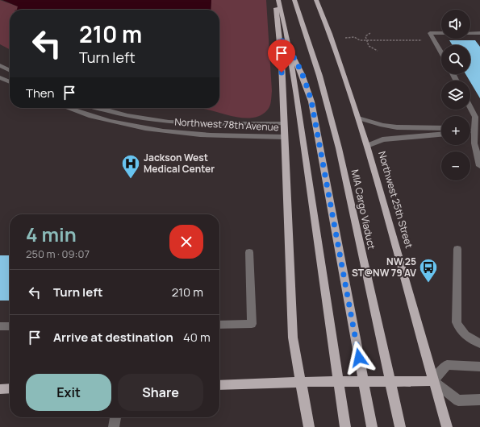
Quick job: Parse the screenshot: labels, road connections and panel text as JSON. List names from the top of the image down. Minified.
{"streets":{"main road":["Northwest 25th Street","MIA Cargo Viaduct"],"street":["Northwest 78th Avenue"]},"places":{"hospital":["Jackson West Medical Center"],"bus stop":["NW 25 ST@NW 79 AV"]},"page":{"map_buttons":["+","−"],"turn":["210 m","Turn left"],"then":"Then","heading":["4 min","250 m · 09:07"],"list":[{"name":"Turn left","value":"210 m"},{"name":"Arrive at destination","value":"40 m"}],"buttons":["Exit","Share"]}}
